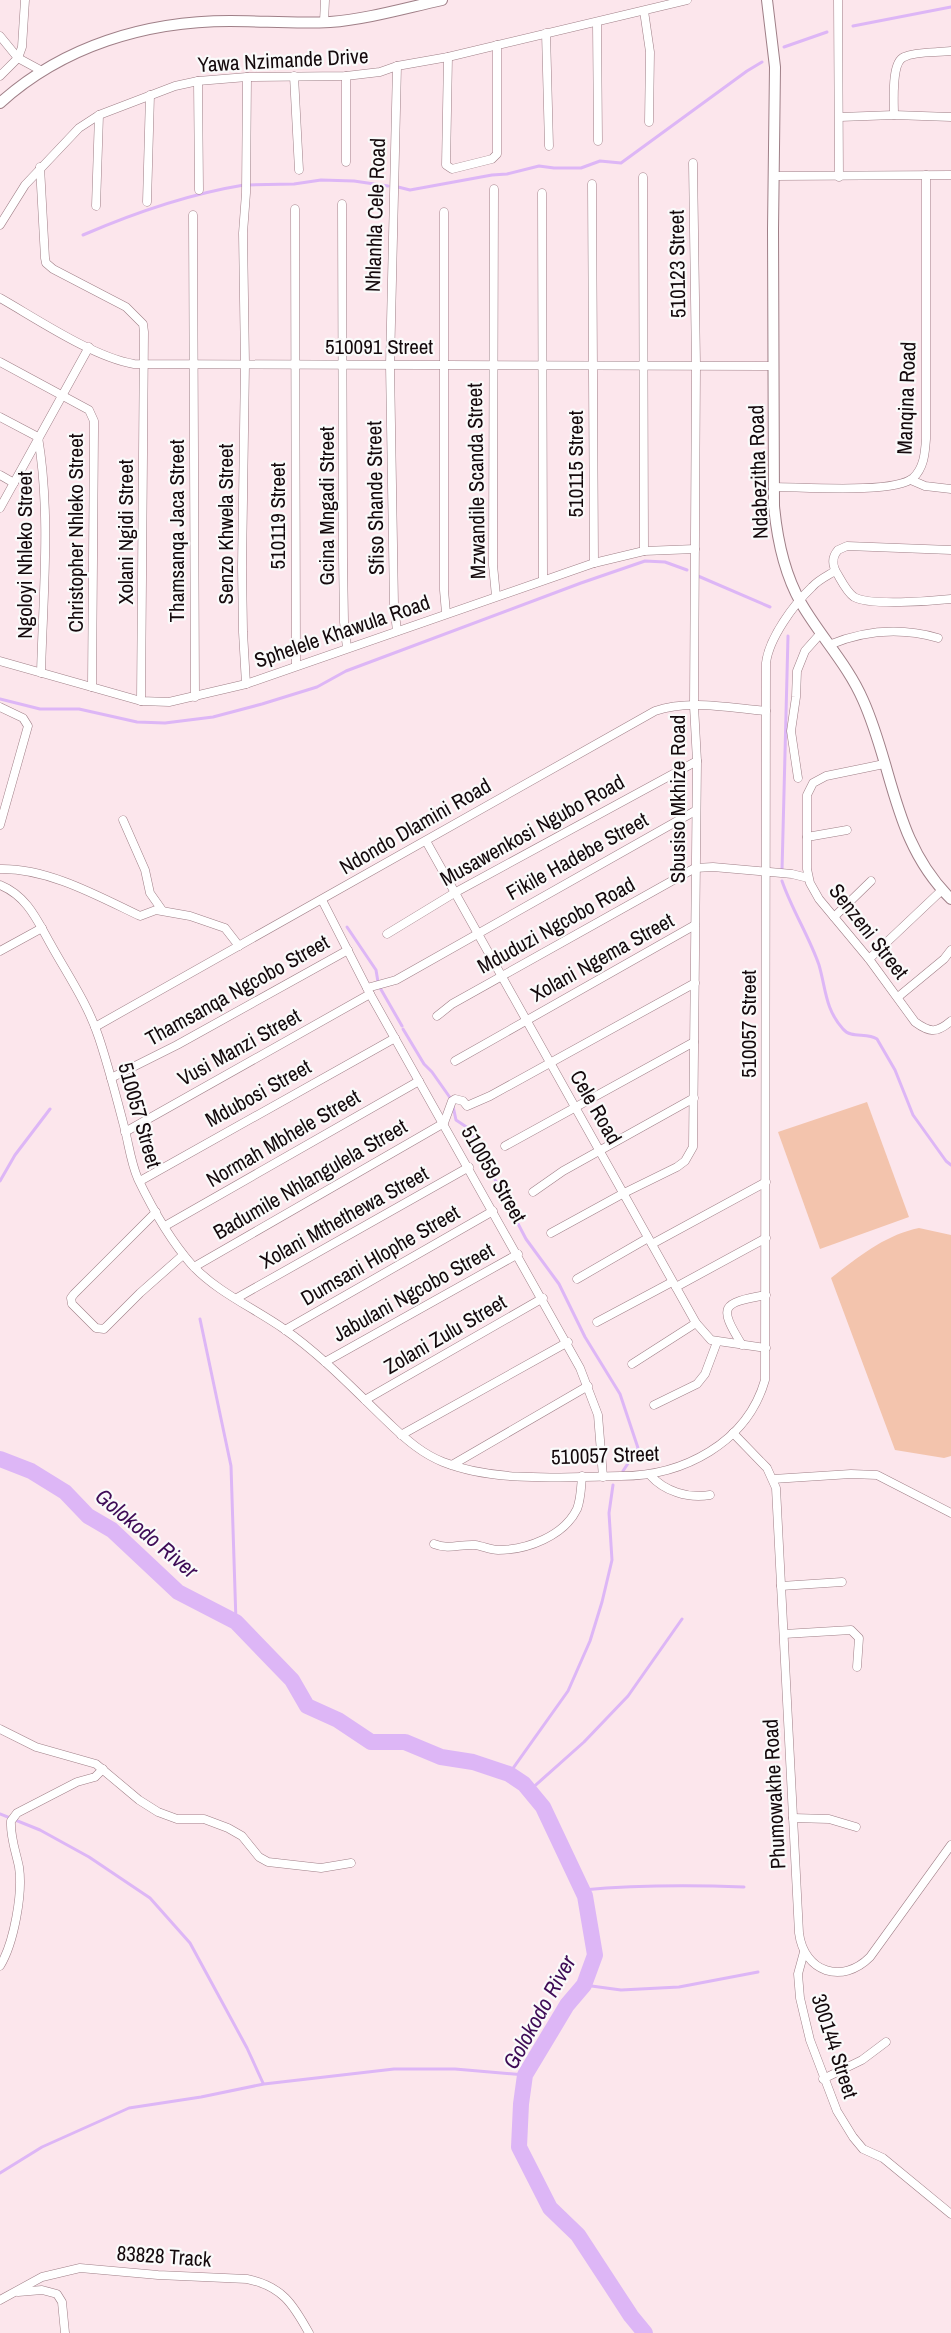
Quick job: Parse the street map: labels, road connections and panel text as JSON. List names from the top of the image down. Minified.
{"streets":{"street":["Yawa Nzimande Drive","Nhlanhla Cele Road","510123 Street","510091 Street","Manqina Road","510115 Street","Ndabezitha Road","Mzwandile Scanda Street","Sfiso Shande Street","Gcina Mngadi Street","510119 Street","Senzo Khwela Street","Thamsanqa Jaca Street","Xolani Ngidi Street","Christopher Nhleko Street","Ngoloyi Nhleko Street","Sphelele Khawula Road","Sbusiso Mkhize Road","Ndondo Dlamini Road","Musawenkosi Ngubo Road","Fikile Hadebe Street","Mduduzi Ngcobo Road","Senzeni Street","Xolani Ngema Street","Thamsanqa Ngcobo Street","510057 Street","Vusi Manzi Street","Mdubosi Street","Cele Road","Normah Mbhele Street","510059 Street","Badumile Nhlangulela Street","Xolani Mthethewa Street","Dumsani Hlophe Street","Jabulani Ngcobo Street","Zolani Zulu Street","Phumowakhe Road","300144 Street","83828 Track"]},"crossings":[["Yawa Nzimande Drive","Nhlanhla Cele Road"],["Yawa Nzimande Drive","Senzo Khwela Street"],["Yawa Nzimande Drive","Xolani Ngidi Street"],["Nhlanhla Cele Road","510091 Street"],["Nhlanhla Cele Road","Sfiso Shande Street"],["510123 Street","510091 Street"],["510123 Street","Sphelele Khawula Road"],["510123 Street","Sbusiso Mkhize Road"],["510091 Street","510115 Street"],["510091 Street","Ndabezitha Road"],["510091 Street","Mzwandile Scanda Street"],["510091 Street","Sfiso Shande Street"],["510091 Street","Gcina Mngadi Street"],["510091 Street","510119 Street"],["510091 Street","Senzo Khwela Street"],["510091 Street","Thamsanqa Jaca Street"],["510091 Street","Xolani Ngidi Street"],["510091 Street","Sbusiso Mkhize Road"],["Manqina Road","Ndabezitha Road"],["510115 Street","Sphelele Khawula Road"],["Ndabezitha Road","Senzeni Street"],["Ndabezitha Road","510057 Street"],["Mzwandile Scanda Street","Sphelele Khawula Road"],["Sfiso Shande Street","Sphelele Khawula Road"],["Gcina Mngadi Street","Sphelele Khawula Road"],["510119 Street","Sphelele Khawula Road"],["Senzo Khwela Street","Sphelele Khawula Road"],["Thamsanqa Jaca Street","Sphelele Khawula Road"],["Xolani Ngidi Street","Sphelele Khawula Road"],["Christopher Nhleko Street","Sphelele Khawula Road"],["Ngoloyi Nhleko Street","Sphelele Khawula Road"],["Sphelele Khawula Road","Sbusiso Mkhize Road"],["Sbusiso Mkhize Road","Ndondo Dlamini Road"],["Sbusiso Mkhize Road","Musawenkosi Ngubo Road"],["Sbusiso Mkhize Road","Fikile Hadebe Street"],["Sbusiso Mkhize Road","Mduduzi Ngcobo Road"],["Sbusiso Mkhize Road","Xolani Ngema Street"],["Sbusiso Mkhize Road","Cele Road"],["Ndondo Dlamini Road","510057 Street"],["Ndondo Dlamini Road","Cele Road"],["Ndondo Dlamini Road","510059 Street"],["Musawenkosi Ngubo Road","Cele Road"],["Fikile Hadebe Street","Cele Road"],["Mduduzi Ngcobo Road","Cele Road"],["Xolani Ngema Street","Cele Road"],["Thamsanqa Ngcobo Street","510057 Street"],["Thamsanqa Ngcobo Street","510059 Street"],["510057 Street","Vusi Manzi Street"],["510057 Street","Mdubosi Street"],["510057 Street","Normah Mbhele Street"],["510057 Street","510059 Street"],["510057 Street","Badumile Nhlangulela Street"],["510057 Street","Xolani Mthethewa Street"],["510057 Street","Dumsani Hlophe Street"],["510057 Street","Jabulani Ngcobo Street"],["510057 Street","Zolani Zulu Street"],["510057 Street","Phumowakhe Road"],["Vusi Manzi Street","510059 Street"],["Mdubosi Street","510059 Street"],["Normah Mbhele Street","510059 Street"],["510059 Street","Badumile Nhlangulela Street"],["510059 Street","Xolani Mthethewa Street"],["510059 Street","Dumsani Hlophe Street"],["510059 Street","Jabulani Ngcobo Street"],["510059 Street","Zolani Zulu Street"],["Phumowakhe Road","300144 Street"]],"water":["Golokodo River"]}
